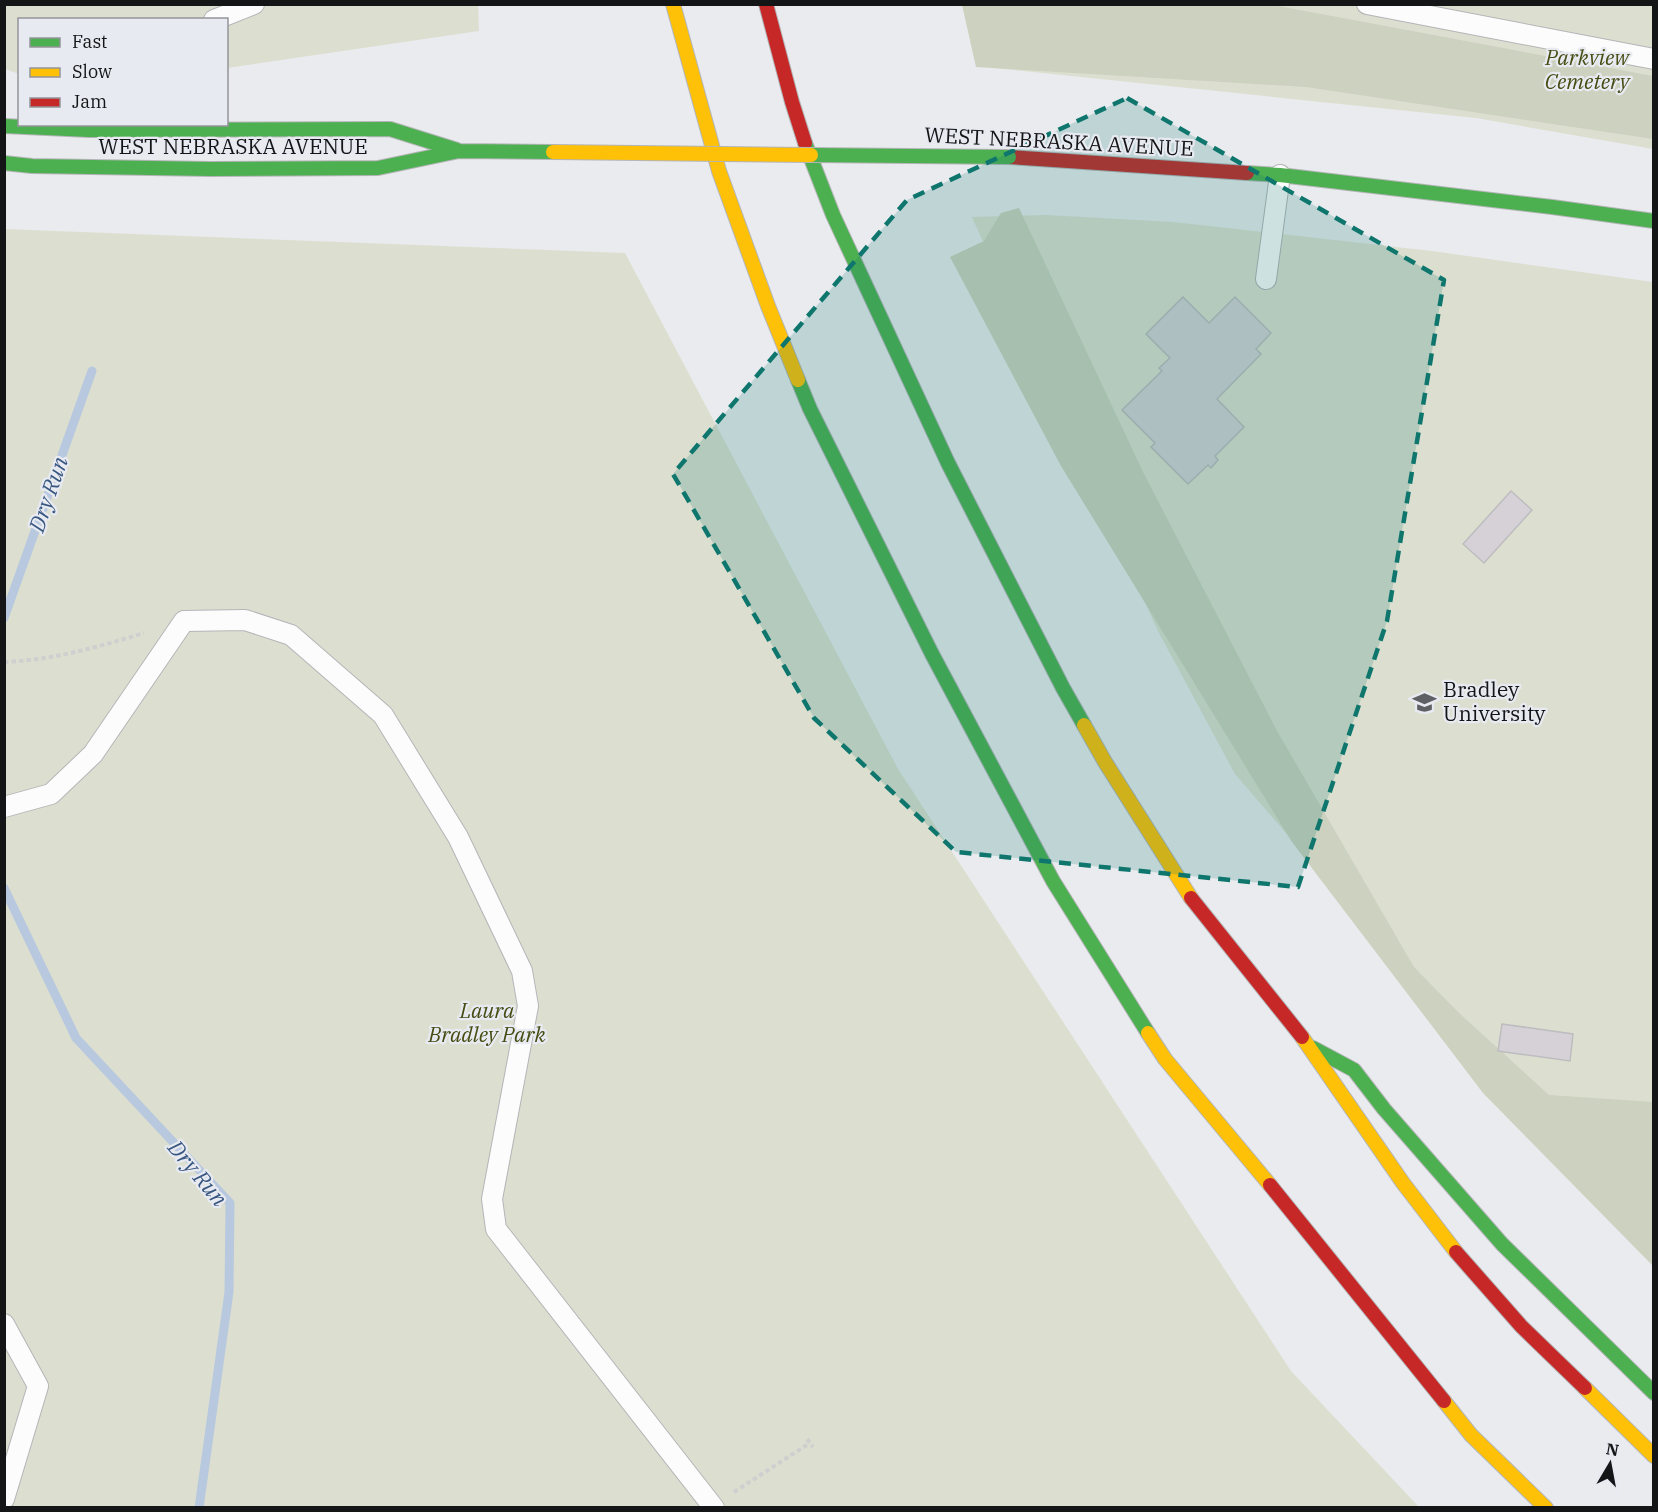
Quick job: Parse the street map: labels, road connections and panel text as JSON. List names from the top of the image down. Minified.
{"streets":{"main road":["WEST NEBRASKA AVENUE"]},"water":["Dry Run"],"parks":["Parkview Cemetery","Laura Bradley Park"],"places":{"school or university":["Bradley University"]},"legend":["Fast","Slow","Jam"],"north":"top"}
